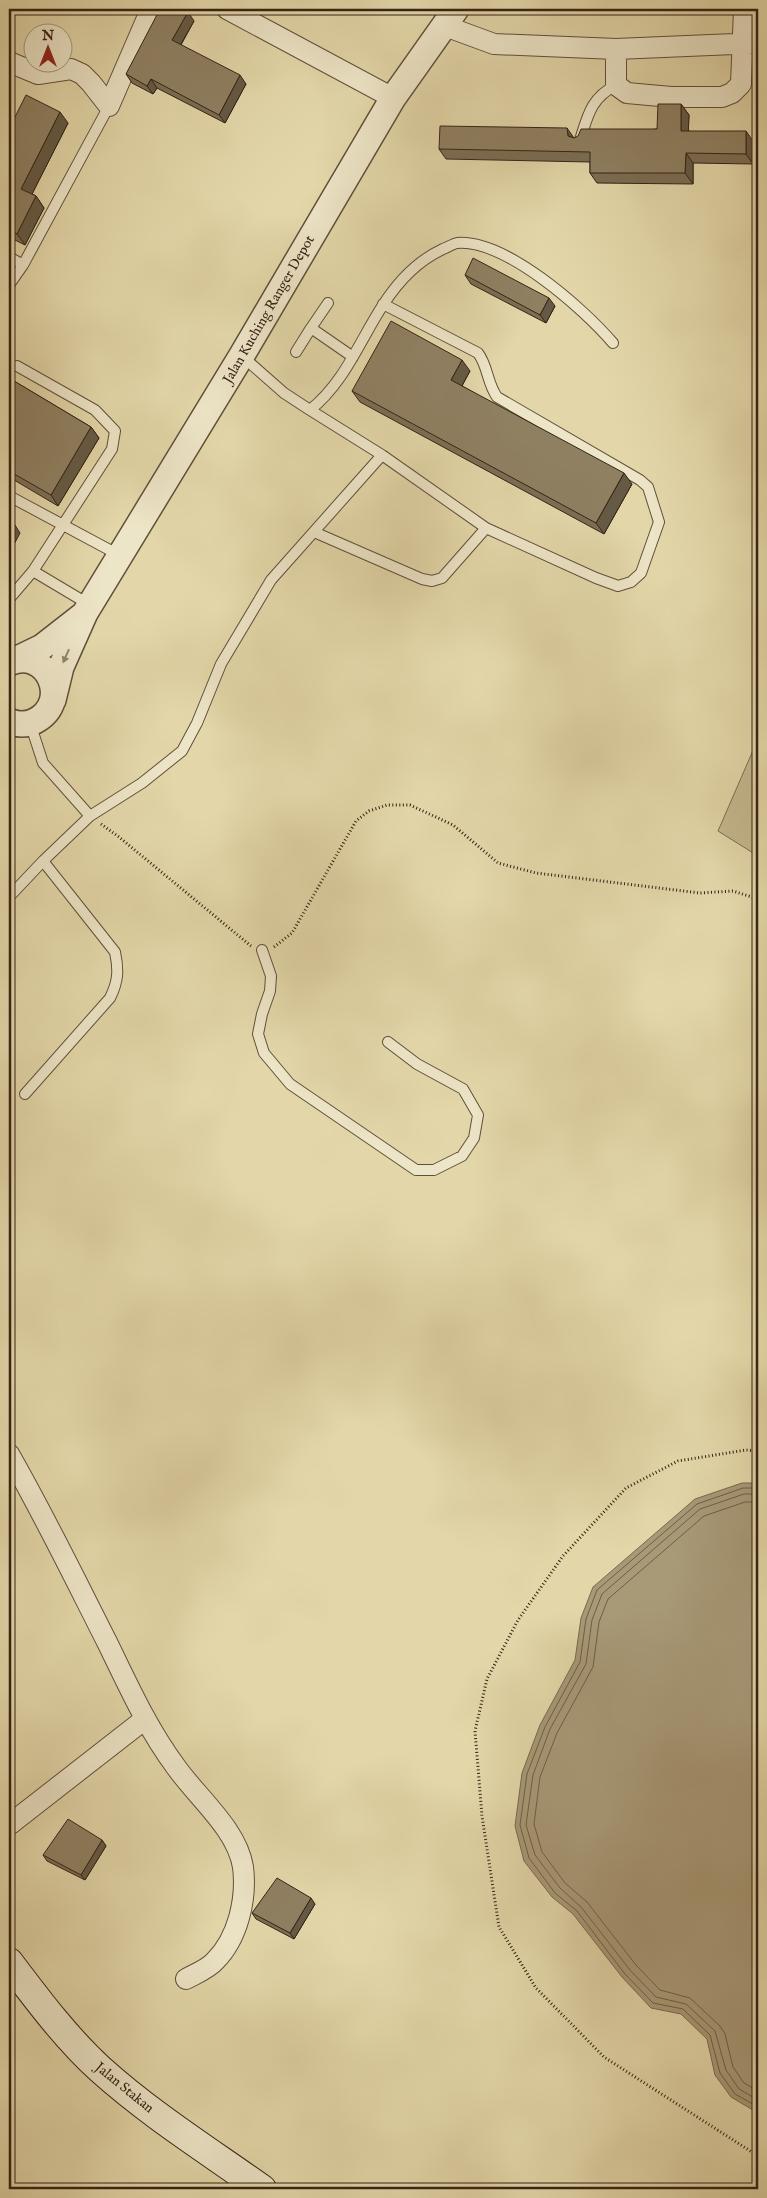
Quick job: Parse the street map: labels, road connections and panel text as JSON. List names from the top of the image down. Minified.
{"streets":{"main road":["Jalan Stakan"],"street":["Jalan Kuching Ranger Depot"]},"north":"top"}
